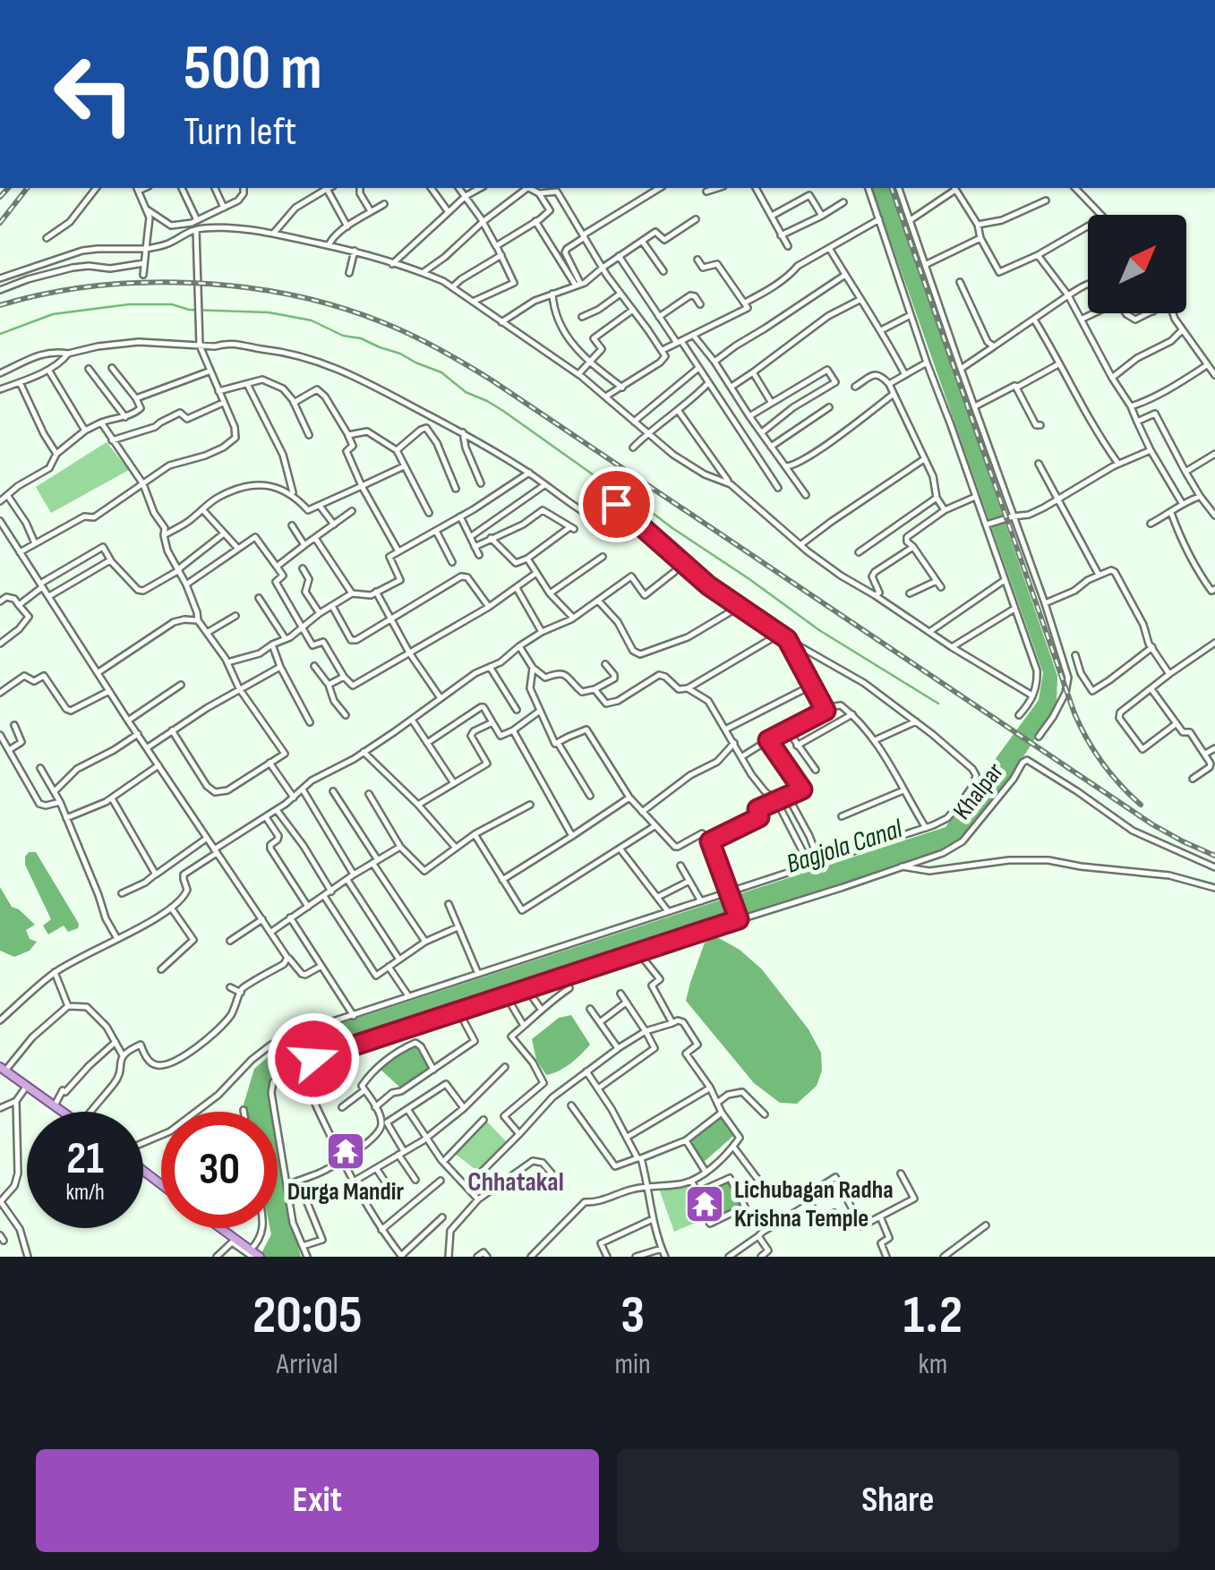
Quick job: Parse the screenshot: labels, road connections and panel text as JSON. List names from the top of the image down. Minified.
{"streets":{"street":["Khalpar"]},"districts":["Chhatakal"],"water":["Bagjola Canal"],"places":{"temple":["Durga Mandir","Lichubagan Radha Krishna Temple"]},"north":"top right","page":{"turn":["500 m","Turn left"],"speed":"21 km/h","limit":"30","eta":["20:05","Arrival","3","min","1.2","km"],"buttons":["Exit","Share"]}}
